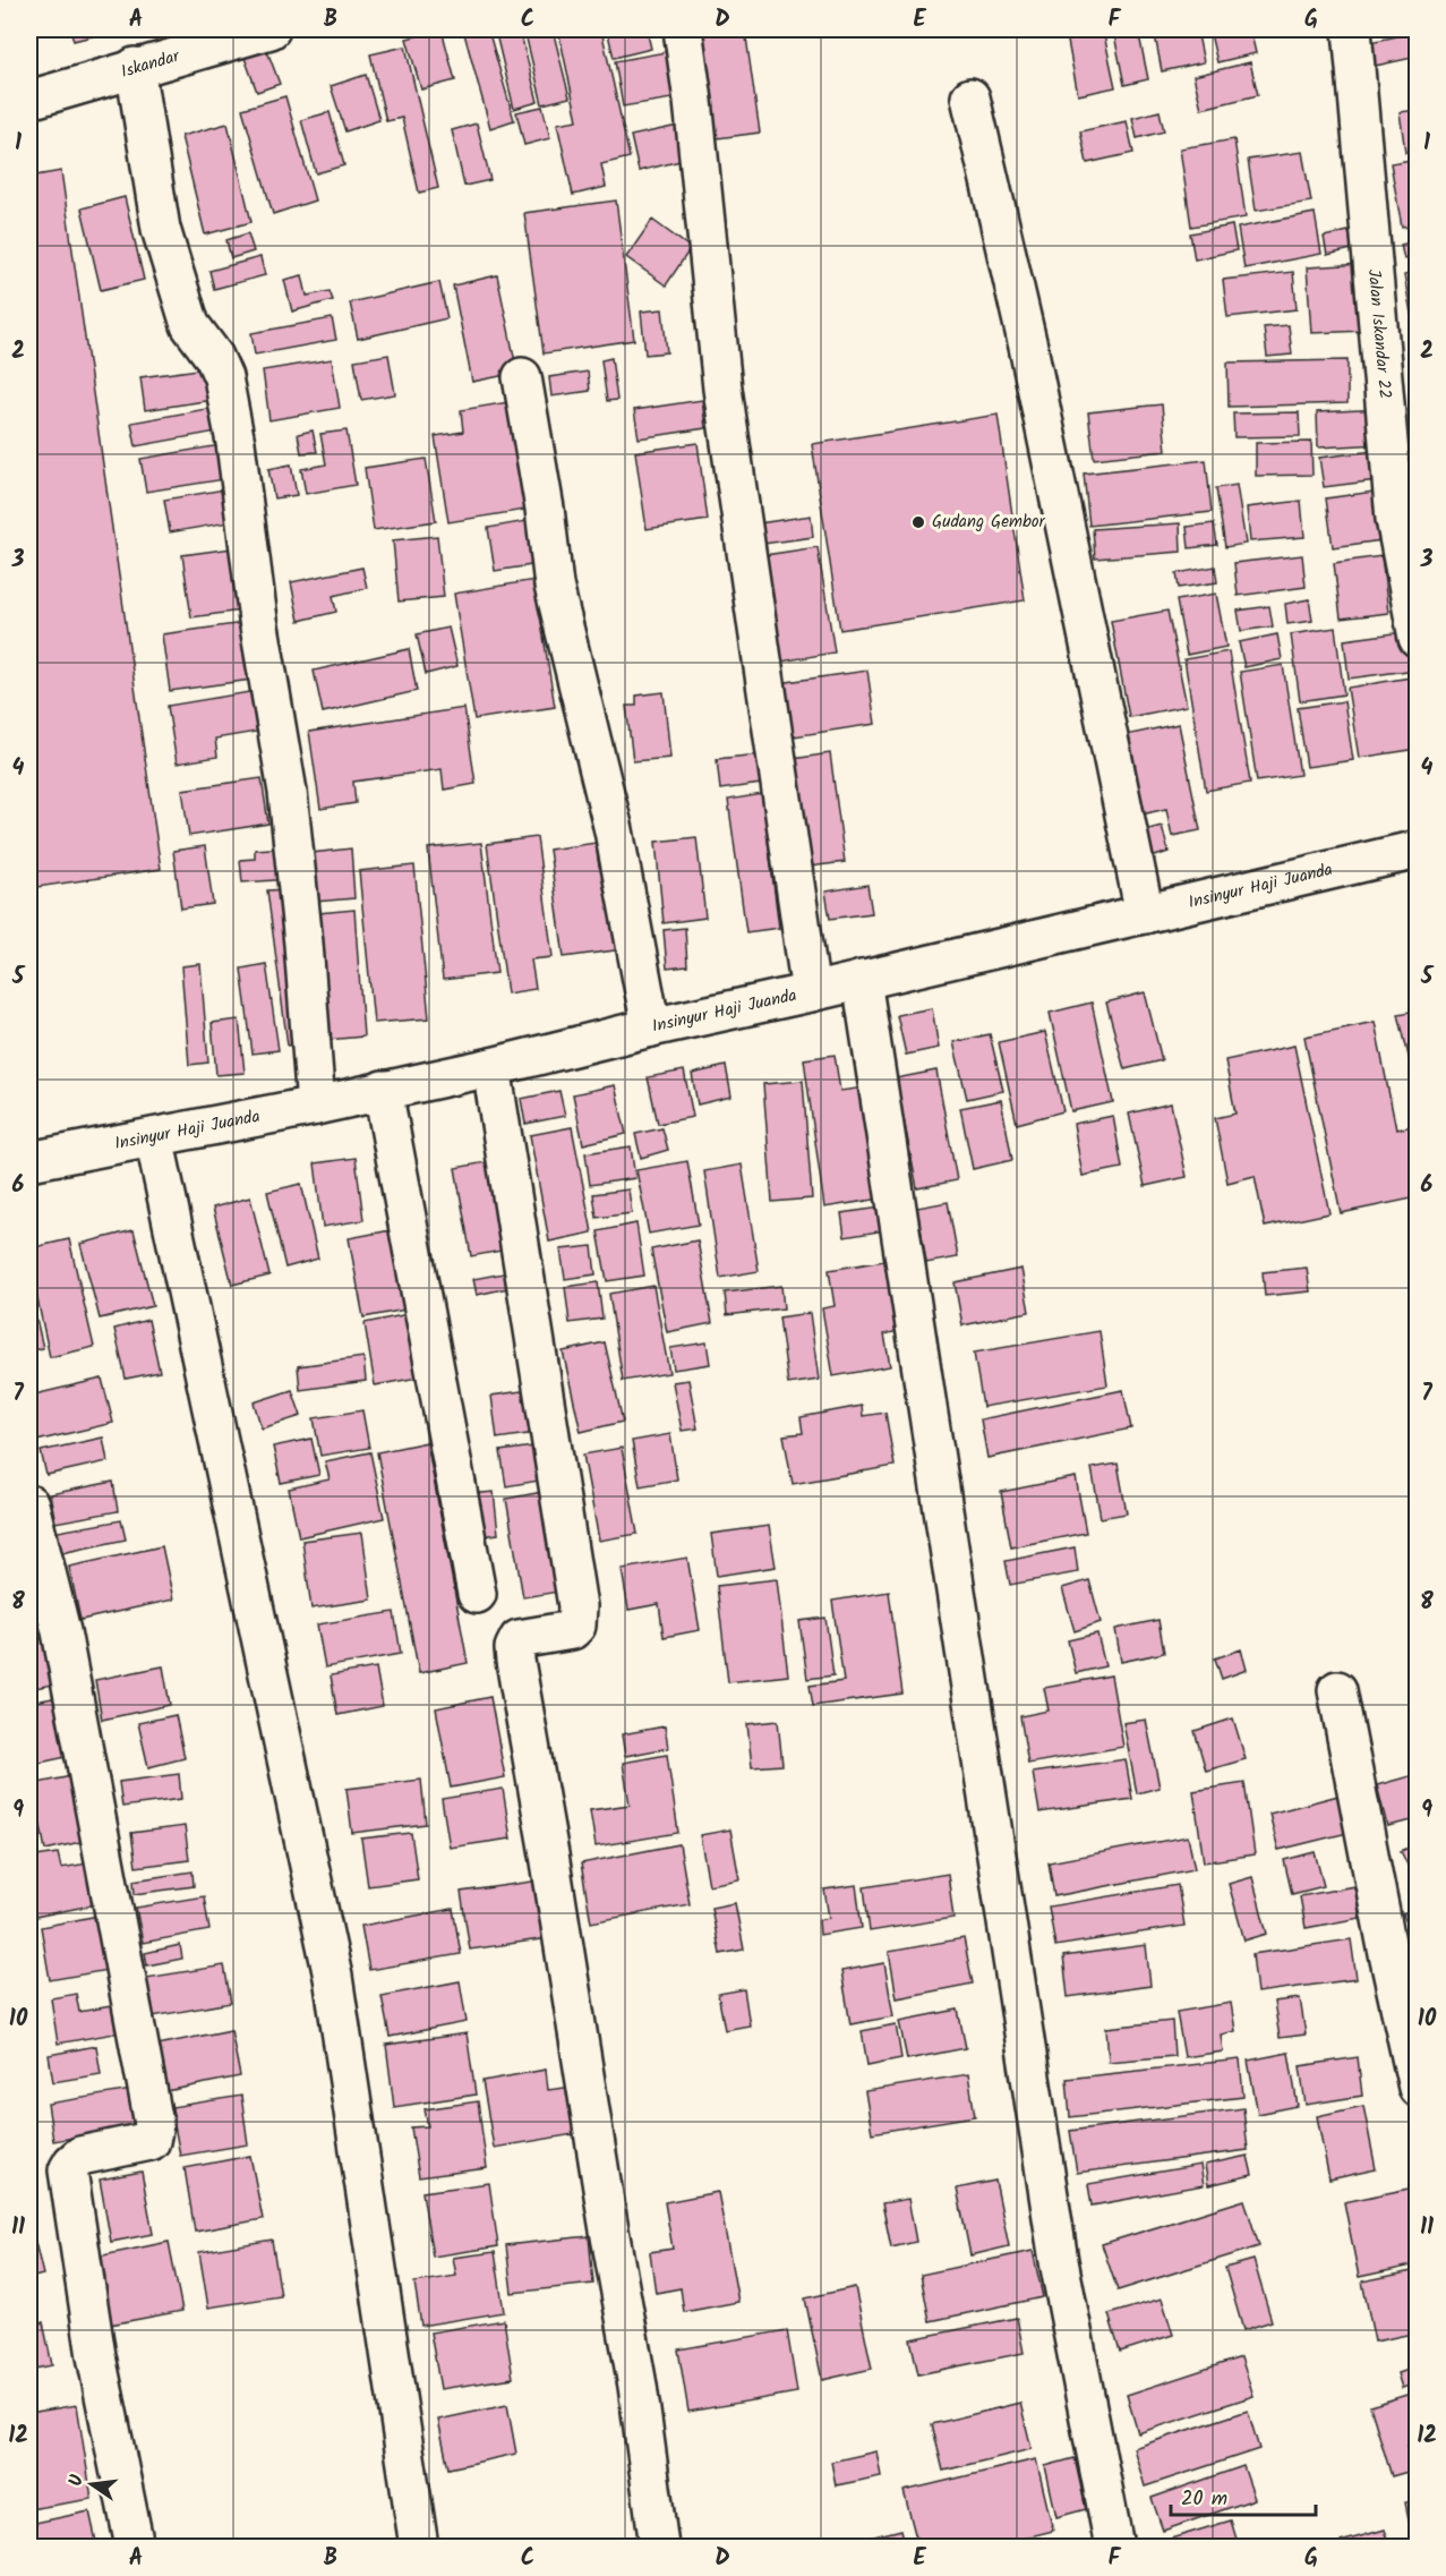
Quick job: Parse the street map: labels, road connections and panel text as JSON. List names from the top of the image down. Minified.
{"streets":{"street":["Iskandar","Jalan Iskandar 22","Insinyur Haji Juanda"]},"places":["Gudang Gembor"],"scale_bar":"20 m","north":"left","grid":{"columns":["A","B","C","D","E","F","G"],"rows":["1","2","3","4","5","6","7","8","9","10","11","12"]}}
